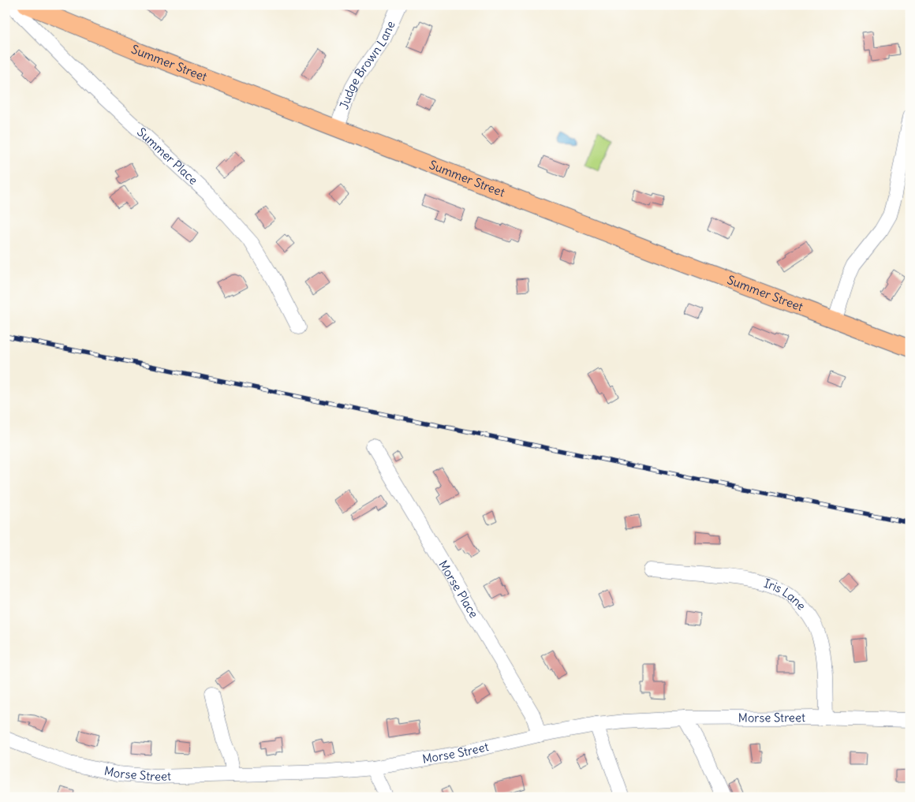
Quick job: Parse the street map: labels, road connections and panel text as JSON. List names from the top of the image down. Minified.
{"streets":{"main road":["Summer Street"],"street":["Judge Brown Lane","Summer Place","Morse Place","Iris Lane","Morse Street"]},"crossings":[["Summer Street","Judge Brown Lane"],["Morse Place","Morse Street"],["Iris Lane","Morse Street"]]}
